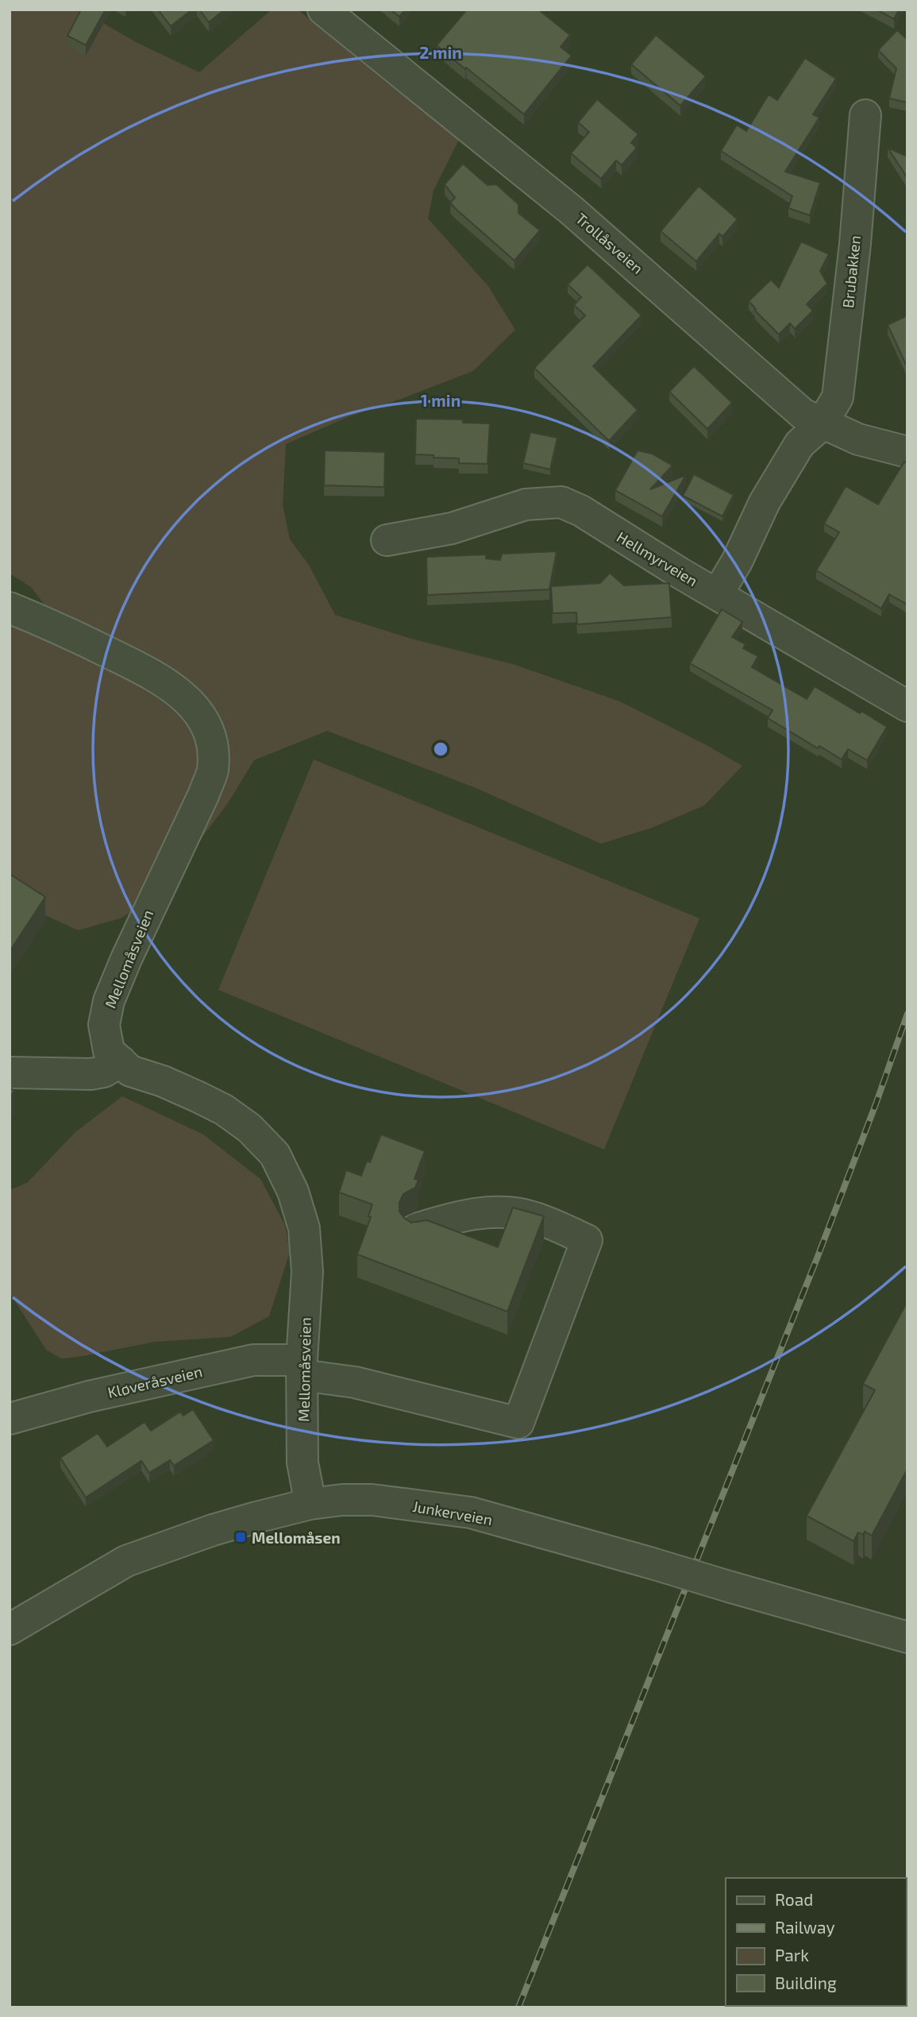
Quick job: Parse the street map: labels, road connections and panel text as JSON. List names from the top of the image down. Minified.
{"streets":{"street":["Trollåsveien","Brubakken","Hellmyrveien","Mellomåsveien","Kløveråsveien","Junkerveien"]},"crossings":[["Trollåsveien","Brubakken"],["Brubakken","Hellmyrveien"],["Mellomåsveien","Kløveråsveien"],["Mellomåsveien","Junkerveien"]],"places":{"transit":["Mellomåsen"]},"legend":["Road","Railway","Park","Building"],"rings":["2 min","1 min"]}
